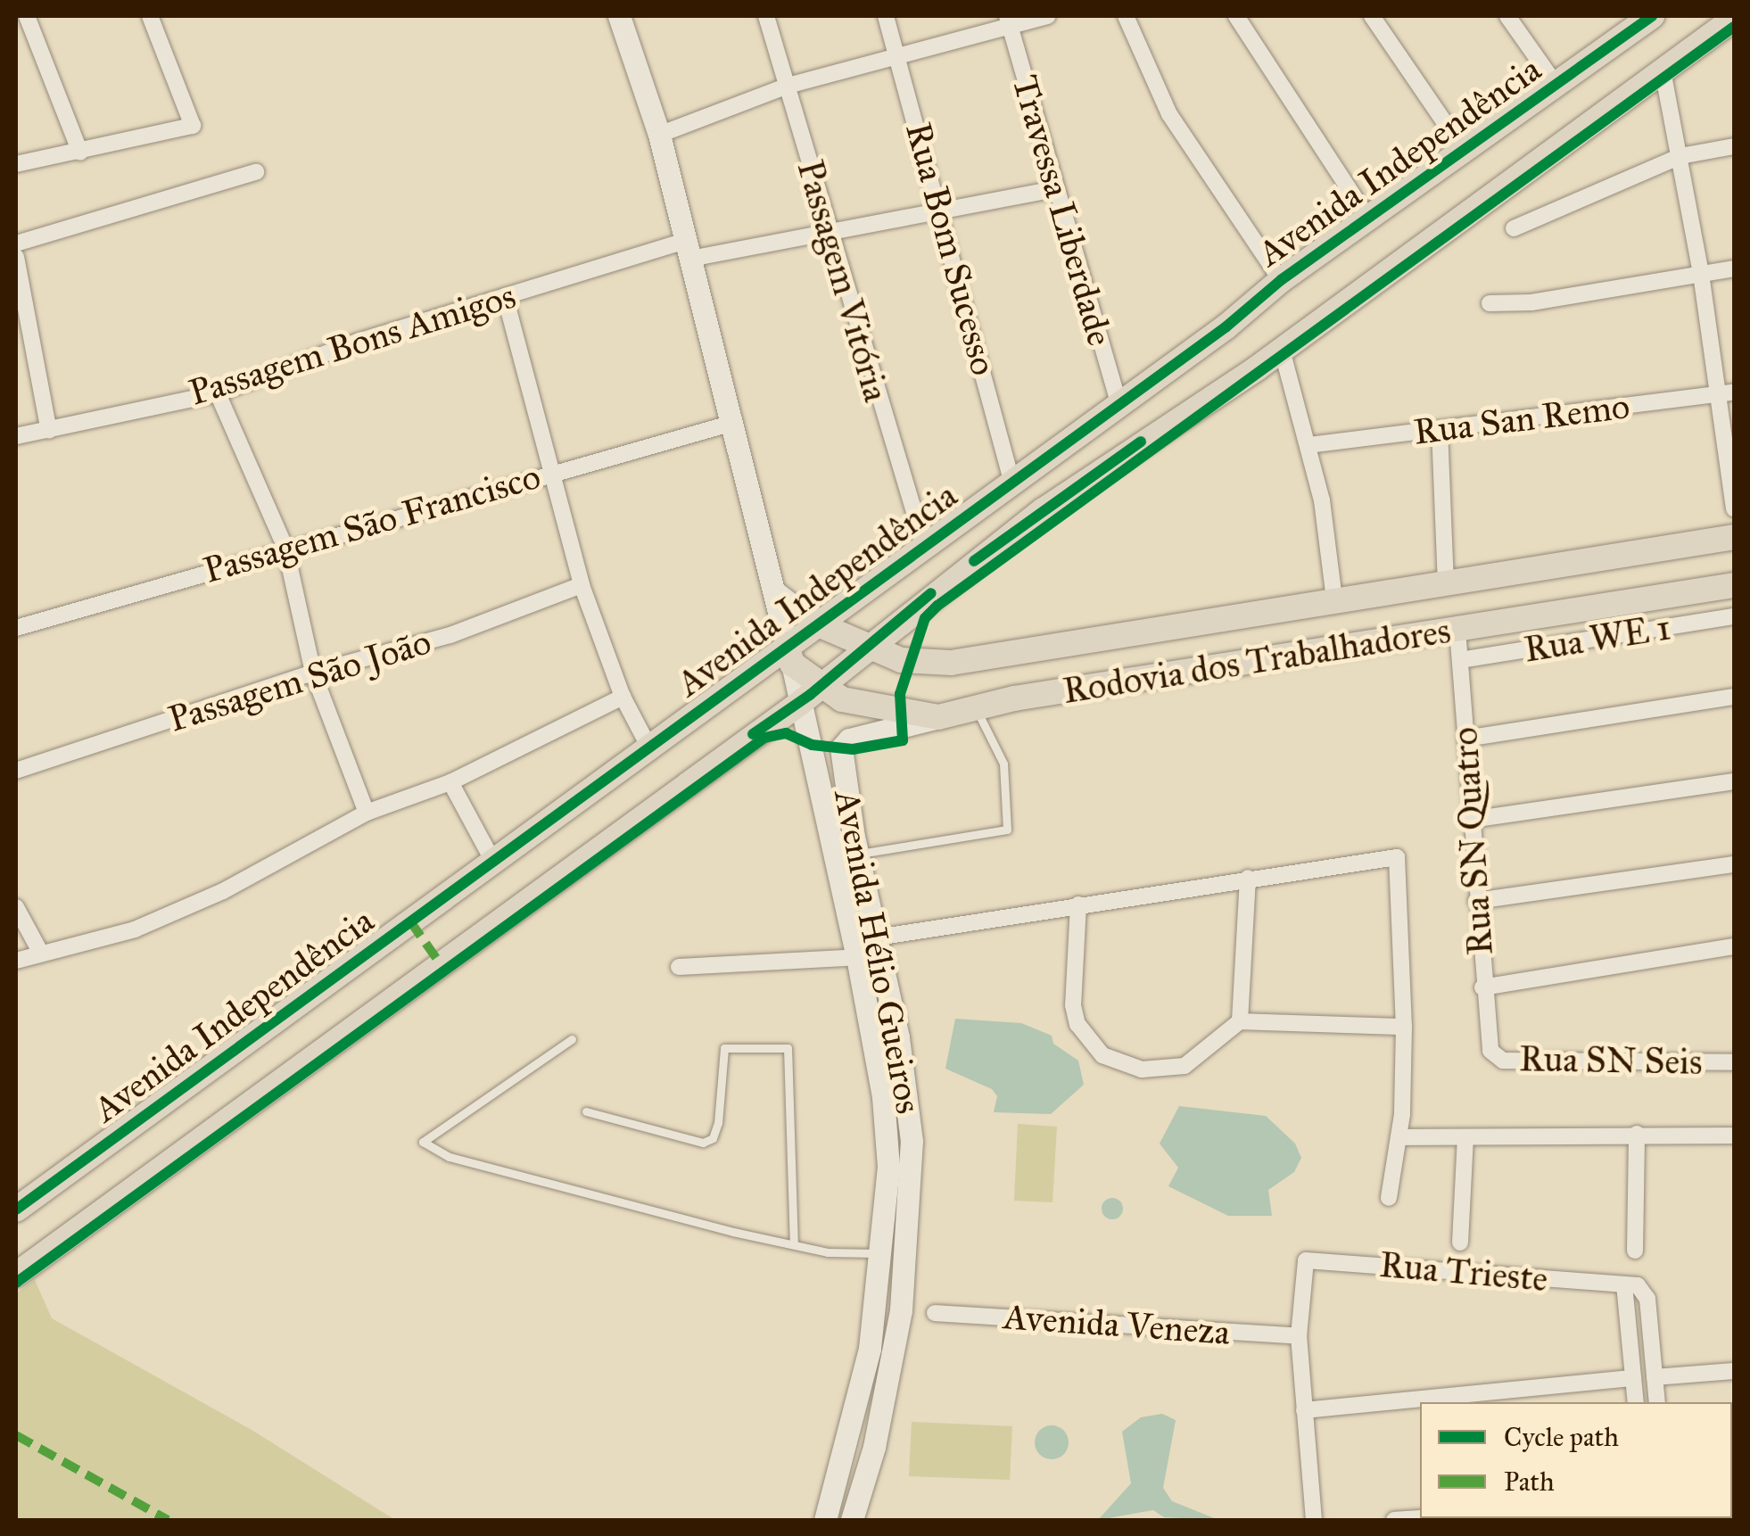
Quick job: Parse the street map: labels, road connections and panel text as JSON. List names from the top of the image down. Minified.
{"streets":{"main road":["Avenida Independência","Rodovia dos Trabalhadores","Avenida Hélio Gueiros"],"street":["Travessa Liberdade","Rua Bom Sucesso","Passagem Vitória","Passagem Bons Amigos","Rua San Remo","Passagem São Francisco","Rua WE 1","Passagem São João","Rua SN Quatro","Rua SN Seis","Rua Trieste","Avenida Veneza"]},"crossings":[["Avenida Independência","Travessa Liberdade"],["Avenida Independência","Rua Bom Sucesso"],["Avenida Independência","Passagem Vitória"],["Avenida Independência","Rodovia dos Trabalhadores"],["Travessa Liberdade","Passagem Bons Amigos"],["Rua Bom Sucesso","Passagem Bons Amigos"],["Passagem Vitória","Passagem Bons Amigos"],["Rua WE 1","Rua SN Quatro"],["Rodovia dos Trabalhadores","Rua SN Quatro"],["Rodovia dos Trabalhadores","Avenida Hélio Gueiros"],["Rua SN Quatro","Rua SN Seis"],["Rua Trieste","Avenida Veneza"]],"legend":["Cycle path","Path"]}
